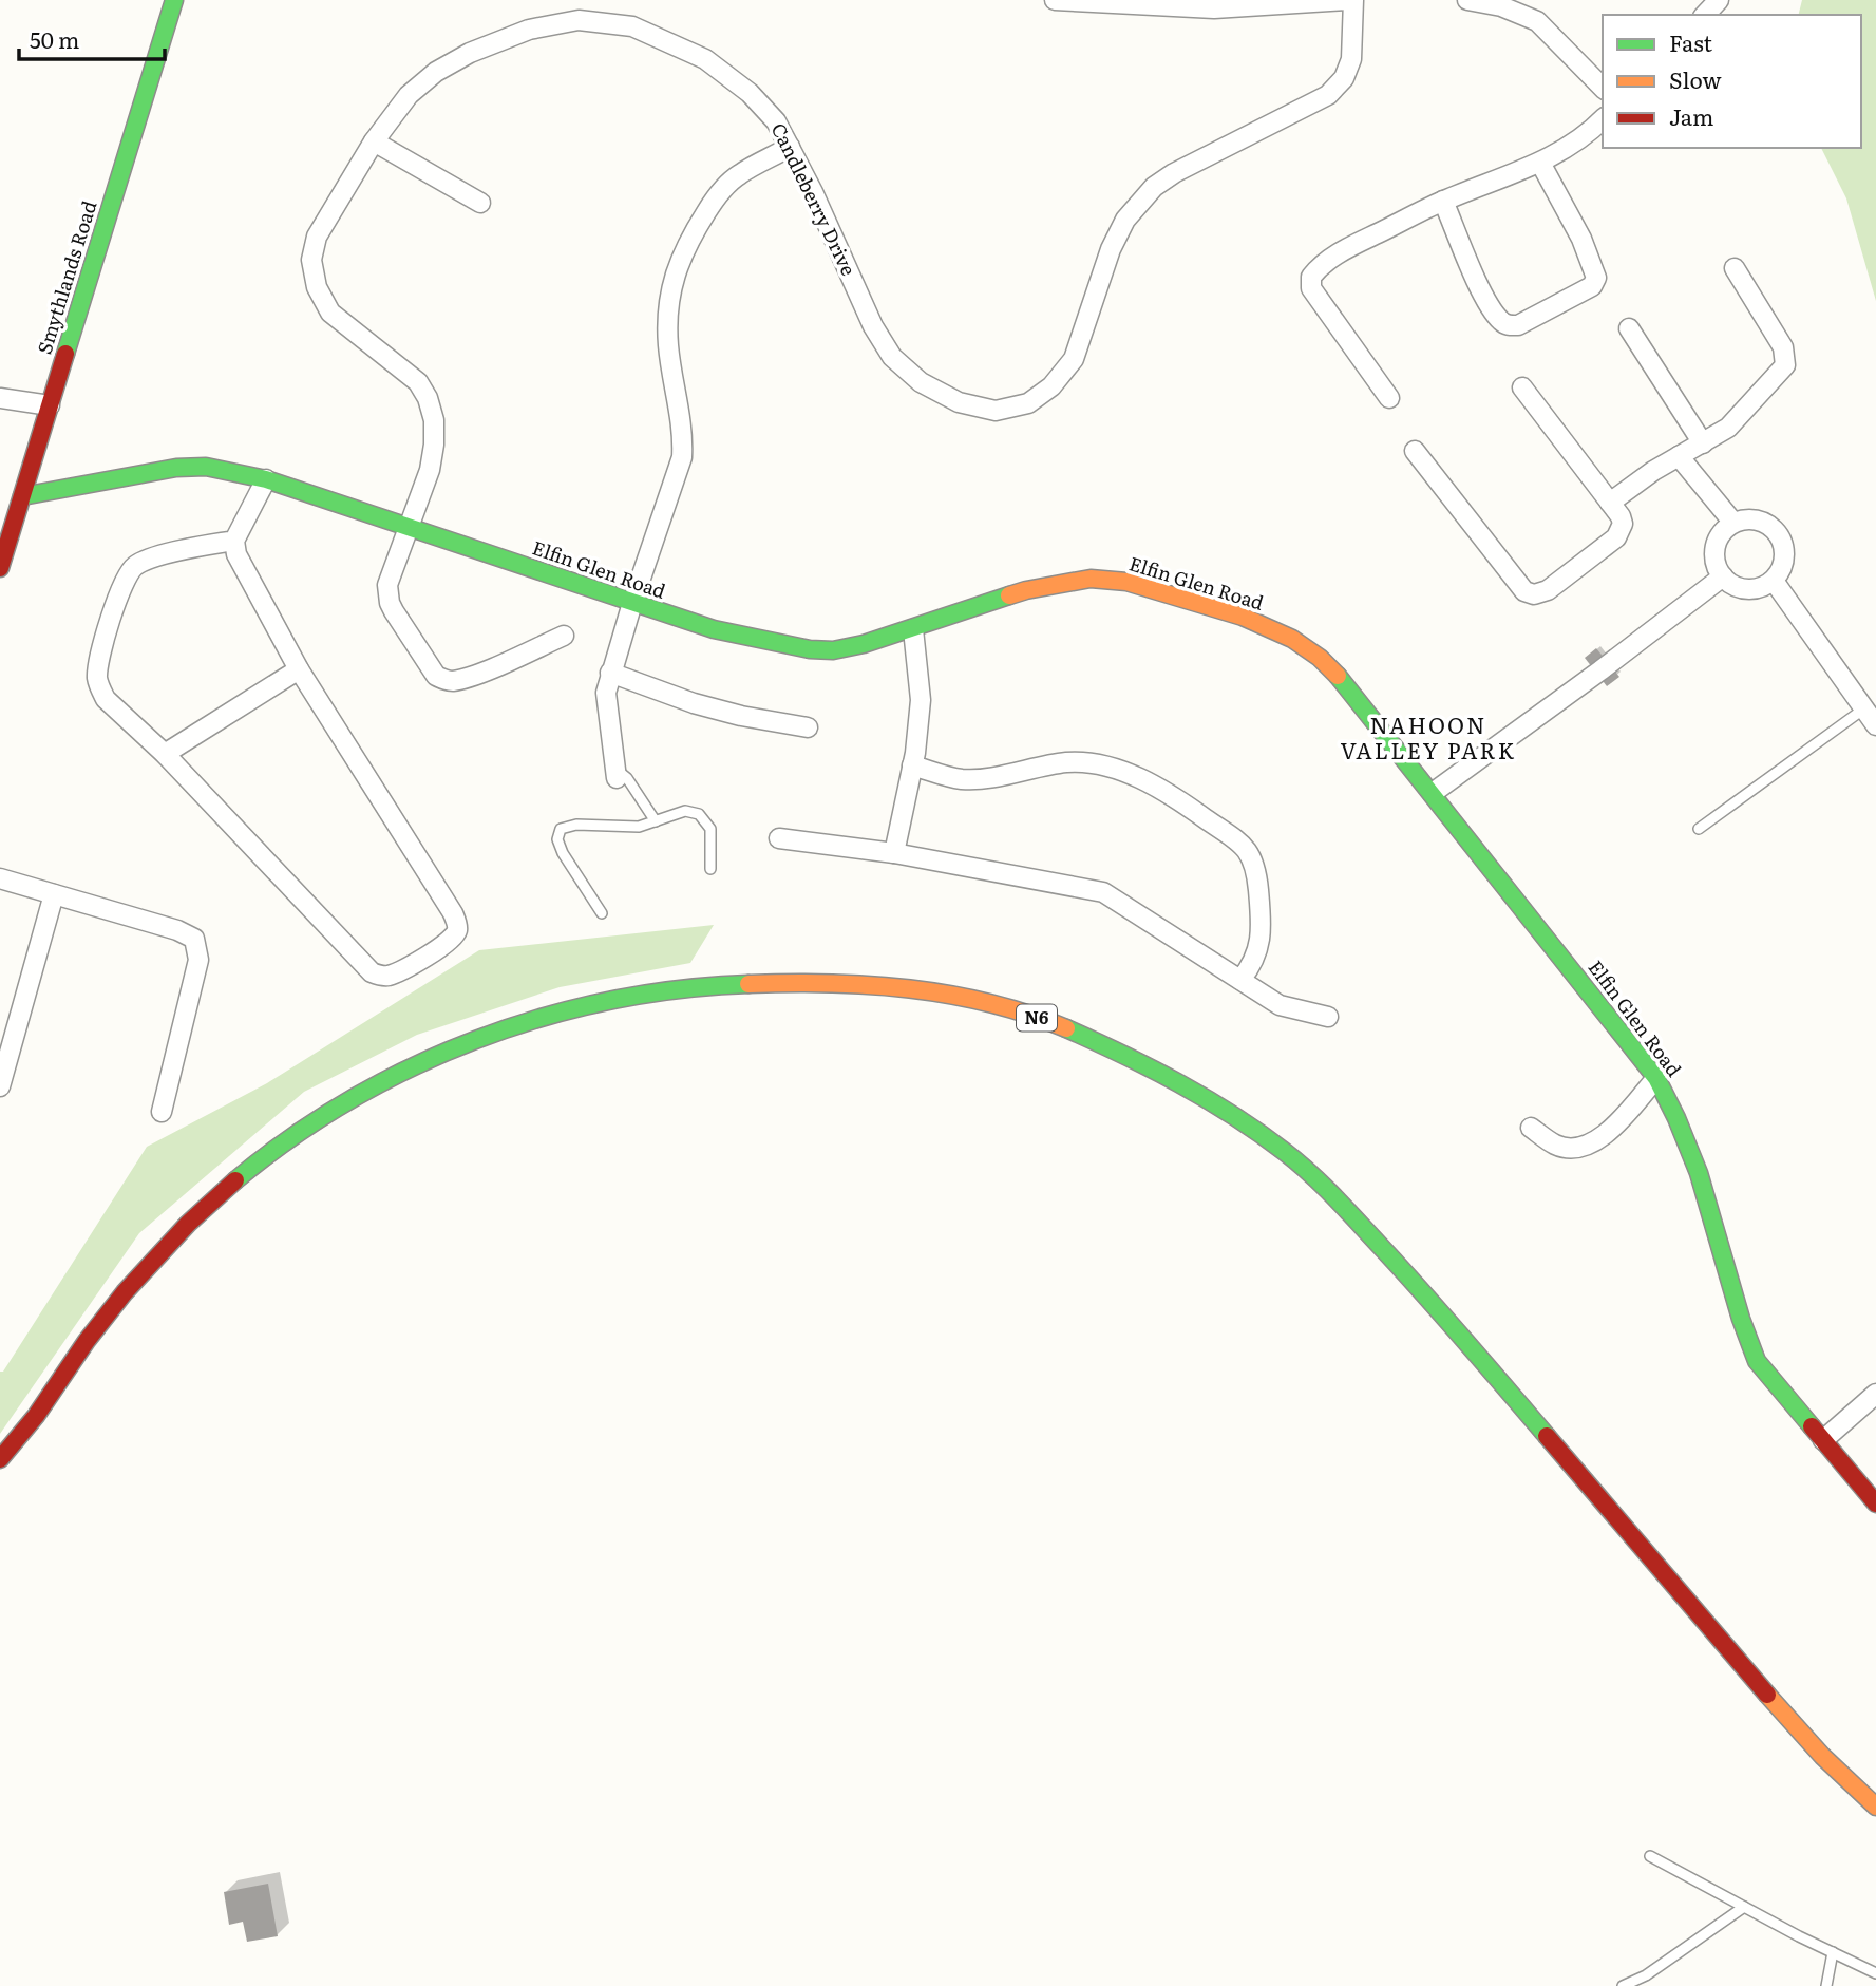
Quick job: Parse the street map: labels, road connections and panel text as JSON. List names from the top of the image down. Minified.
{"streets":{"main road":["Smythlands Road","Elfin Glen Road","N6"],"street":["Candleberry Drive"]},"crossings":[["Candleberry Drive","Elfin Glen Road"],["Smythlands Road","Elfin Glen Road"]],"districts":["NAHOON VALLEY PARK"],"legend":["Fast","Slow","Jam"],"scale_bar":"50 m"}
